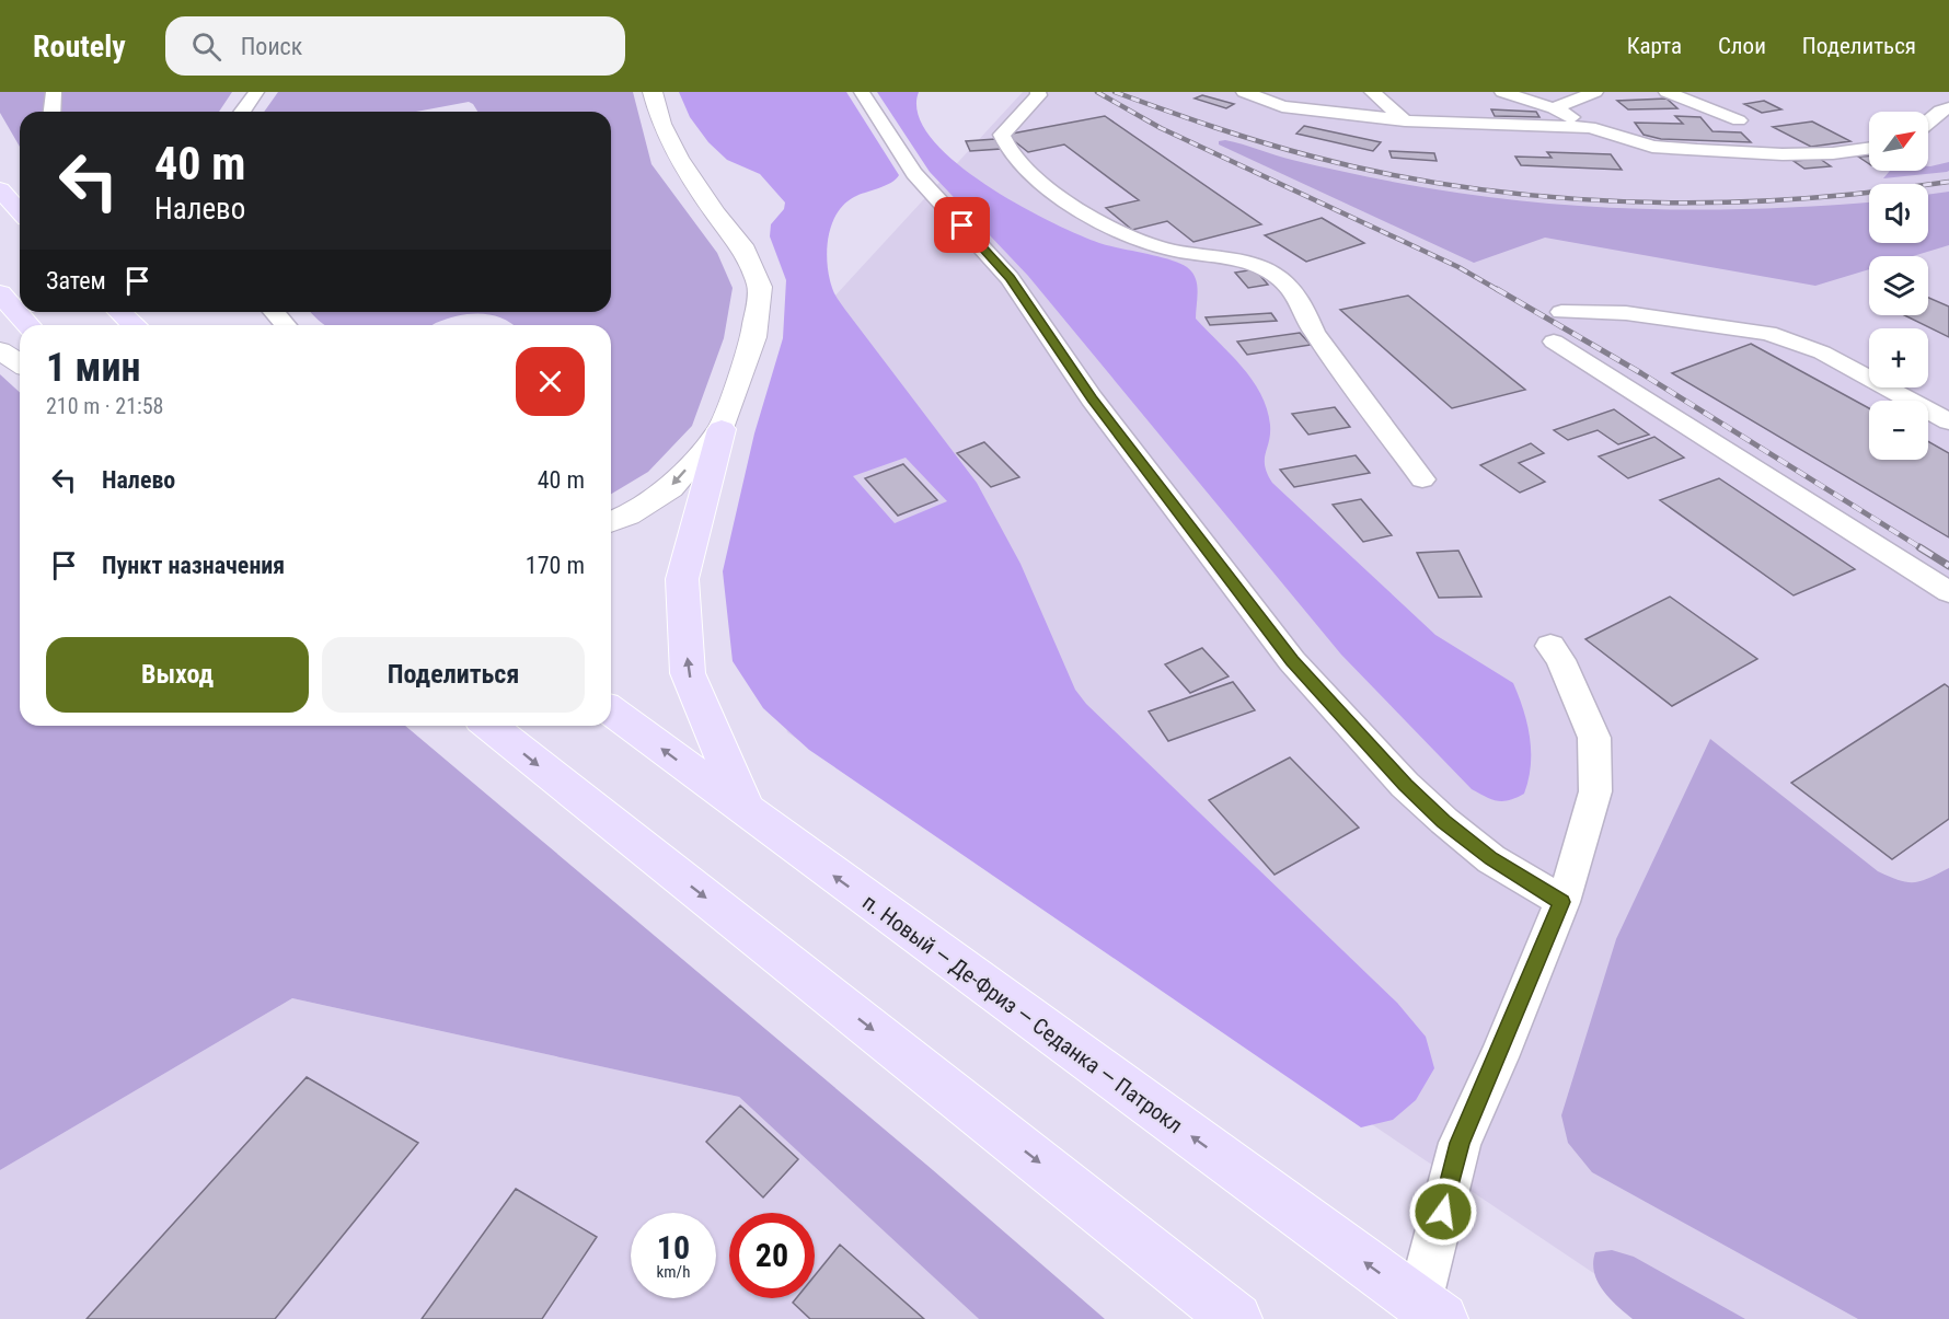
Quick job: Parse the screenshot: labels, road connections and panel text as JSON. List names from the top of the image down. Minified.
{"streets":{"main road":["п. Новый — Де-Фриз — Седанка — Патрокл"]},"north":"top right","page":{"header":"Routely","search":"Поиск","nav":["Карта","Слои","Поделиться"],"map_buttons":["+","−"],"turn":["40 m","Налево"],"then":"Затем","heading":["1 мин","210 m · 21:58"],"list":[{"name":"Налево","value":"40 m"},{"name":"Пункт назначения","value":"170 m"}],"buttons":["Выход","Поделиться"],"speed":"10 km/h","limit":"20"}}
